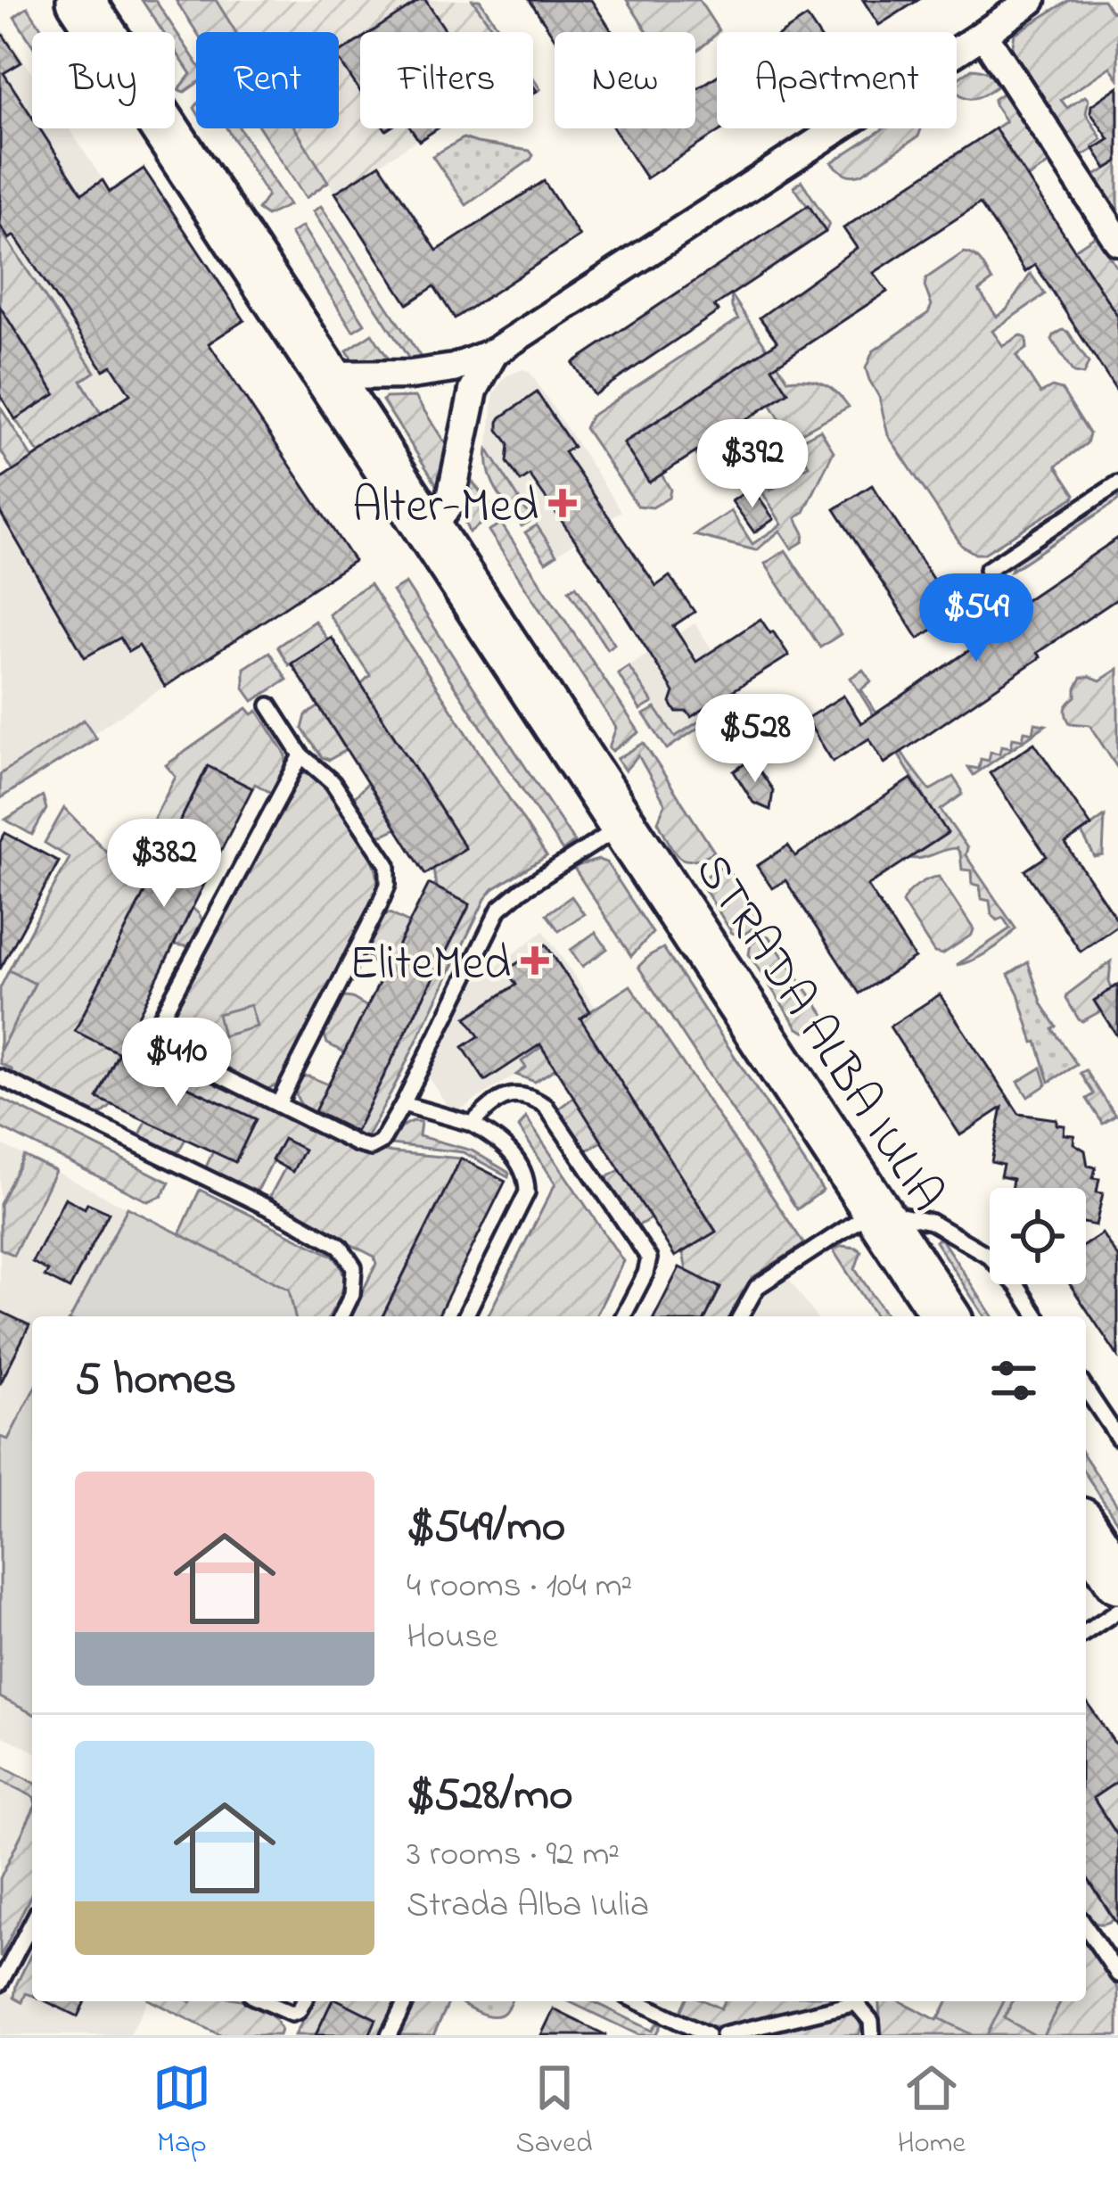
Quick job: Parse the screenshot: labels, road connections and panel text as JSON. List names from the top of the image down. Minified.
{"streets":{"main road":["STRADA ALBA IULIA"]},"places":{"health":["Alter-Med","EliteMed"]},"page":{"chip":["Buy","Rent","Filters","New","Apartment"],"price":["$392","$549","$528","$382","$410"],"heading":"5 homes","list":[{"name":"$549/mo","note":"4 rooms · 104 m² · House"},{"name":"$528/mo","note":"3 rooms · 92 m² · Strada Alba Iulia"}],"tabs":["Map","Saved","Home"]}}
